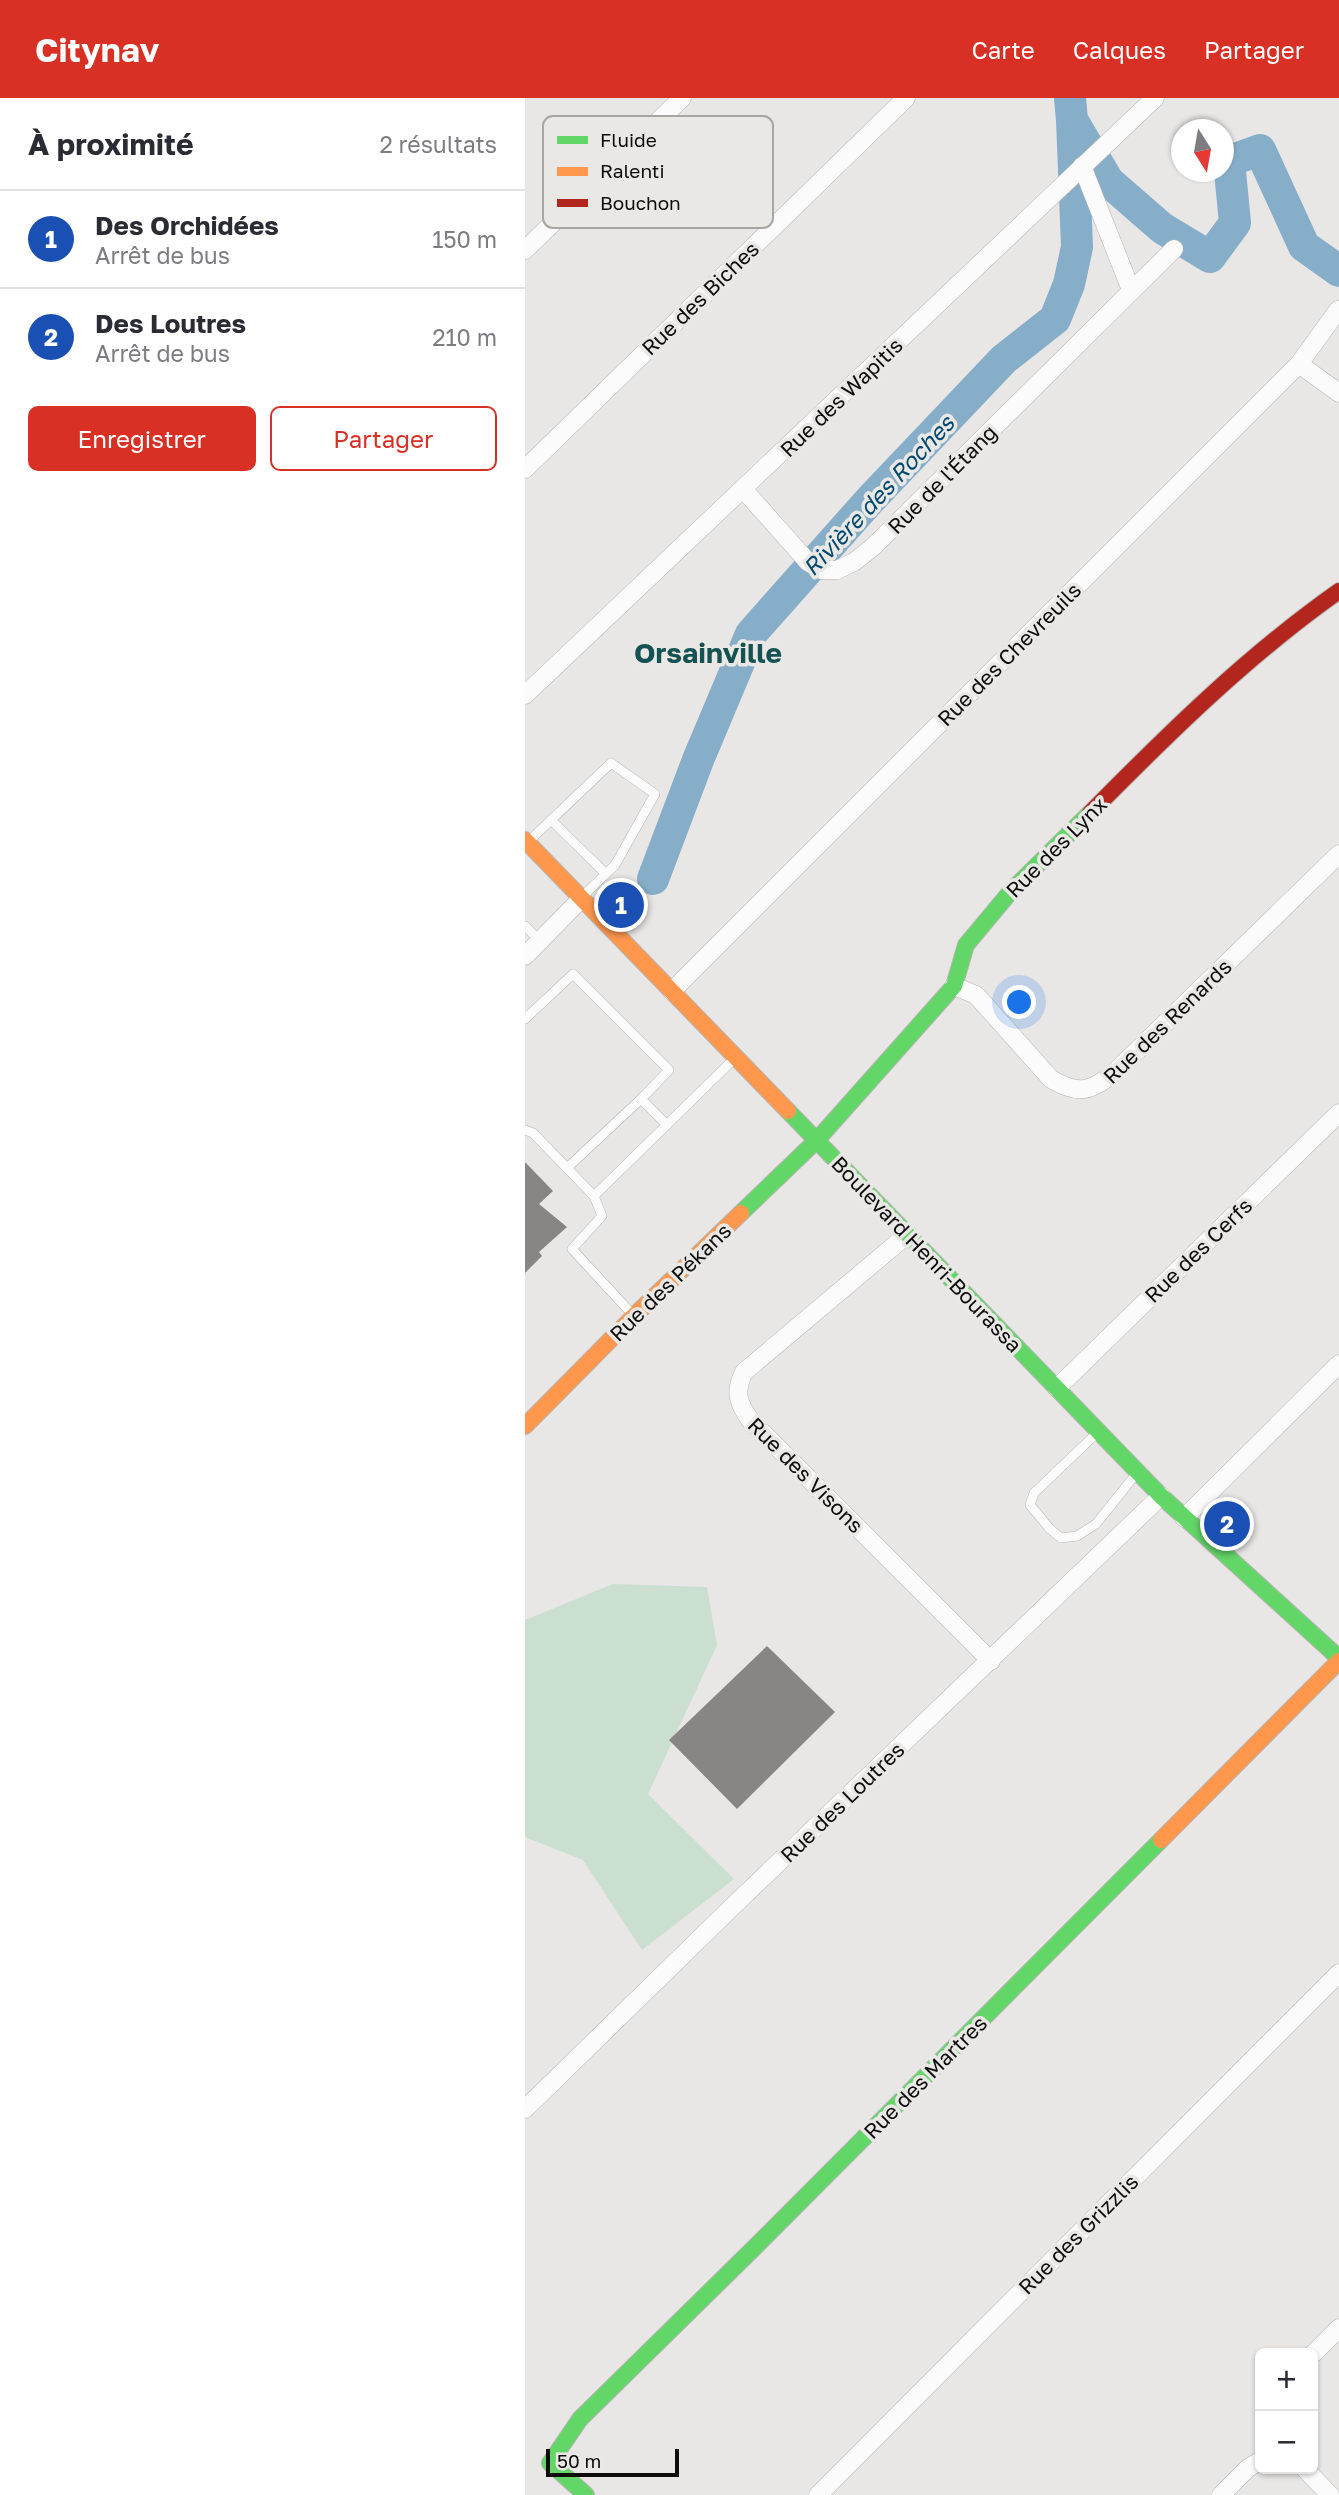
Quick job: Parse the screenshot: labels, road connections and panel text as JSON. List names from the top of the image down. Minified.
{"streets":{"street":["Rue des Biches","Rue des Wapitis","Rue de l'Étang","Rue des Chevreuils","Rue des Lynx","Rue des Renards","Rue des Cerfs","Boulevard Henri-Bourassa","Rue des Pékans","Rue des Visons","Rue des Loutres","Rue des Martres","Rue des Grizzlis"]},"crossings":[["Rue des Wapitis","Rue de l'Étang"],["Rue des Chevreuils","Boulevard Henri-Bourassa"],["Rue des Lynx","Rue des Renards"],["Rue des Lynx","Boulevard Henri-Bourassa"],["Rue des Lynx","Rue des Pékans"],["Rue des Cerfs","Boulevard Henri-Bourassa"],["Boulevard Henri-Bourassa","Rue des Pékans"],["Boulevard Henri-Bourassa","Rue des Visons"],["Boulevard Henri-Bourassa","Rue des Loutres"],["Boulevard Henri-Bourassa","Rue des Martres"],["Rue des Visons","Rue des Loutres"]],"districts":["Orsainville"],"water":["Rivière des Roches"],"legend":["Fluide","Ralenti","Bouchon"],"scale_bar":"50 m","north":"bottom","page":{"header":"Citynav","nav":["Carte","Calques","Partager"],"heading":["À proximité","2 résultats"],"list":[{"mark":"1","name":"Des Orchidées","note":"Arrêt de bus","value":"150 m"},{"mark":"2","name":"Des Loutres","note":"Arrêt de bus","value":"210 m"}],"buttons":["Enregistrer","Partager"],"pins":["1","2"],"map_buttons":["+","−"],"scale":"50 m"}}
